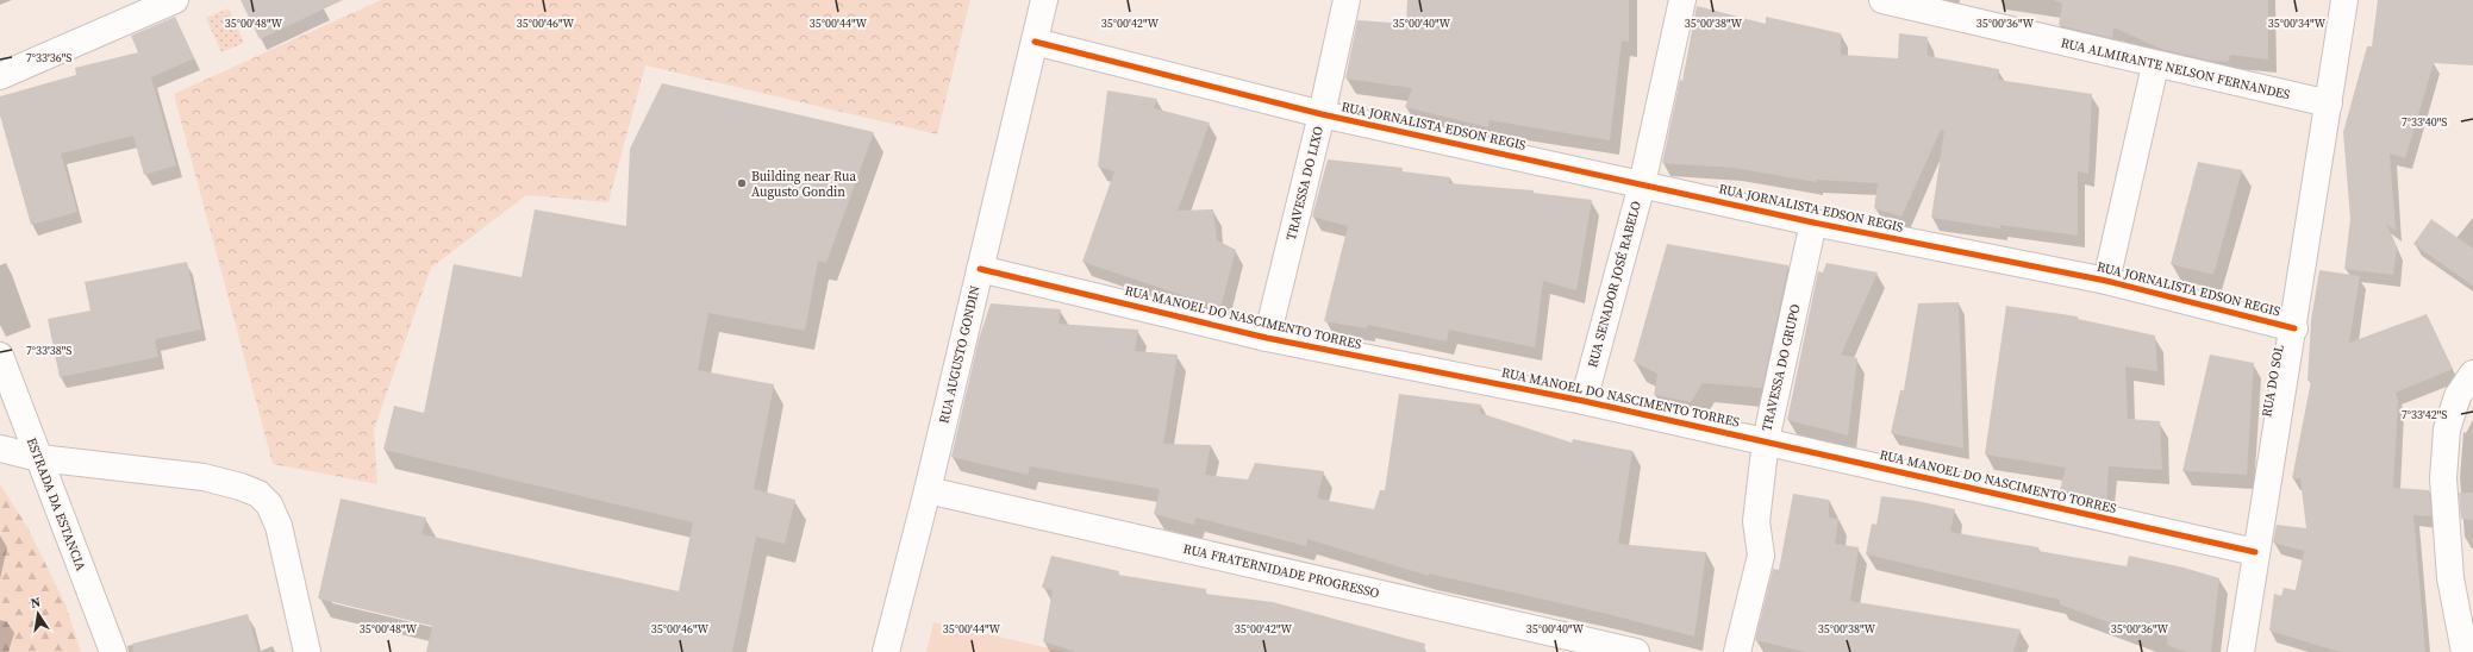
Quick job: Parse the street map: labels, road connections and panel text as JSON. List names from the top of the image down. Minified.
{"streets":{"street":["RUA ALMIRANTE NELSON FERNANDES","RUA JORNALISTA EDSON REGIS","TRAVESSA DO LIXO","RUA SENADOR JOSÉ RABELO","RUA MANOEL DO NASCIMENTO TORRES","RUA AUGUSTO GONDIN","TRAVESSA DO GRUPO","RUA DO SOL","ESTRADA DA ESTANCIA","RUA FRATERNIDADE PROGRESSO"]},"crossings":[["RUA ALMIRANTE NELSON FERNANDES","RUA DO SOL"],["RUA JORNALISTA EDSON REGIS","TRAVESSA DO LIXO"],["RUA JORNALISTA EDSON REGIS","RUA SENADOR JOSÉ RABELO"],["RUA JORNALISTA EDSON REGIS","RUA AUGUSTO GONDIN"],["RUA JORNALISTA EDSON REGIS","TRAVESSA DO GRUPO"],["RUA JORNALISTA EDSON REGIS","RUA DO SOL"],["TRAVESSA DO LIXO","RUA MANOEL DO NASCIMENTO TORRES"],["RUA SENADOR JOSÉ RABELO","RUA MANOEL DO NASCIMENTO TORRES"],["RUA MANOEL DO NASCIMENTO TORRES","RUA AUGUSTO GONDIN"],["RUA MANOEL DO NASCIMENTO TORRES","TRAVESSA DO GRUPO"],["RUA MANOEL DO NASCIMENTO TORRES","RUA DO SOL"],["RUA AUGUSTO GONDIN","RUA FRATERNIDADE PROGRESSO"]],"places":["Building near Rua Augusto Gondin"],"north":"top","coordinates":["35°00'48\"W","35°00'46\"W","35°00'44\"W","35°00'42\"W","35°00'40\"W","35°00'38\"W","35°00'36\"W","35°00'34\"W","7°33'36\"S","7°33'40\"S","7°33'38\"S","7°33'42\"S"]}
